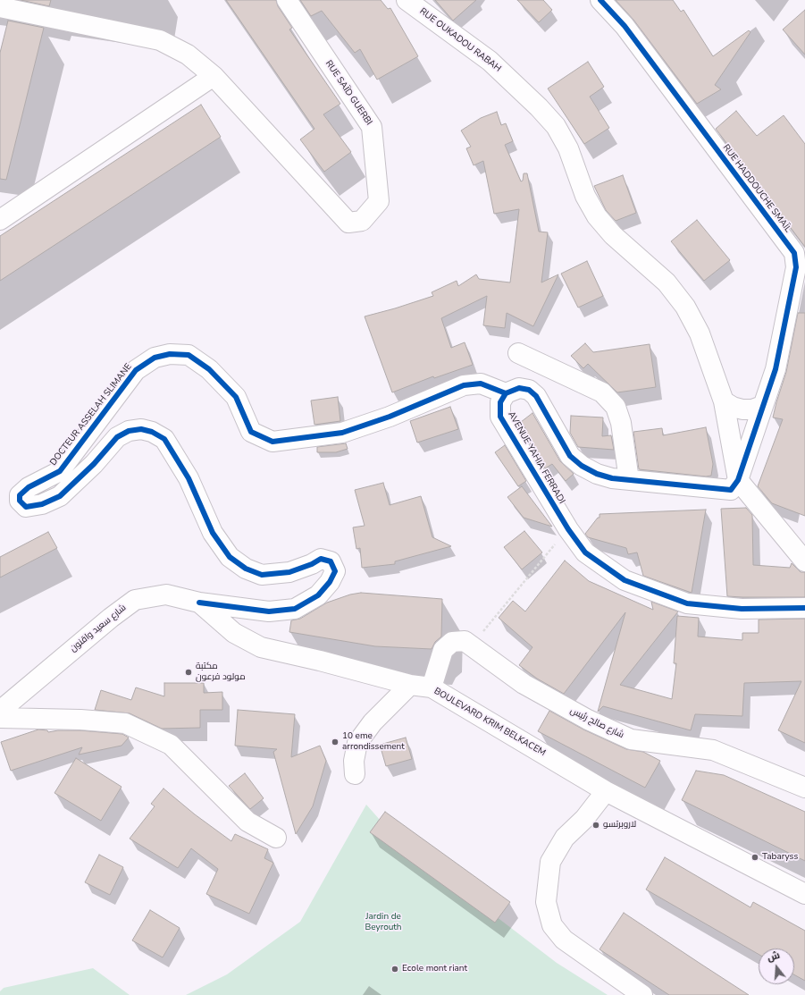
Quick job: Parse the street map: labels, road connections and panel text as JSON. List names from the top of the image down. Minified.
{"streets":{"street":["RUE OUKADOU RABAH","RUE SAÏD GUERBI","RUE HADDOUCHE SMAÏL","DOCTEUR ASSELAH SLIMANE","AVENUE YAHIA FERRADI","شارع سعيد واقنون","BOULEVARD KRIM BELKACEM","شارع صالح رئيس"]},"crossings":[["RUE OUKADOU RABAH","RUE HADDOUCHE SMAÏL"],["DOCTEUR ASSELAH SLIMANE","AVENUE YAHIA FERRADI"],["DOCTEUR ASSELAH SLIMANE","شارع سعيد واقنون"],["شارع سعيد واقنون","BOULEVARD KRIM BELKACEM"],["BOULEVARD KRIM BELKACEM","شارع صالح رئيس"]],"parks":["Jardin de Beyrouth"],"places":["مكتبة مولود فرعون","10 eme arrondissement","لاروبرتسو","Tabaryss","Ecole mont riant"],"north":"top"}
